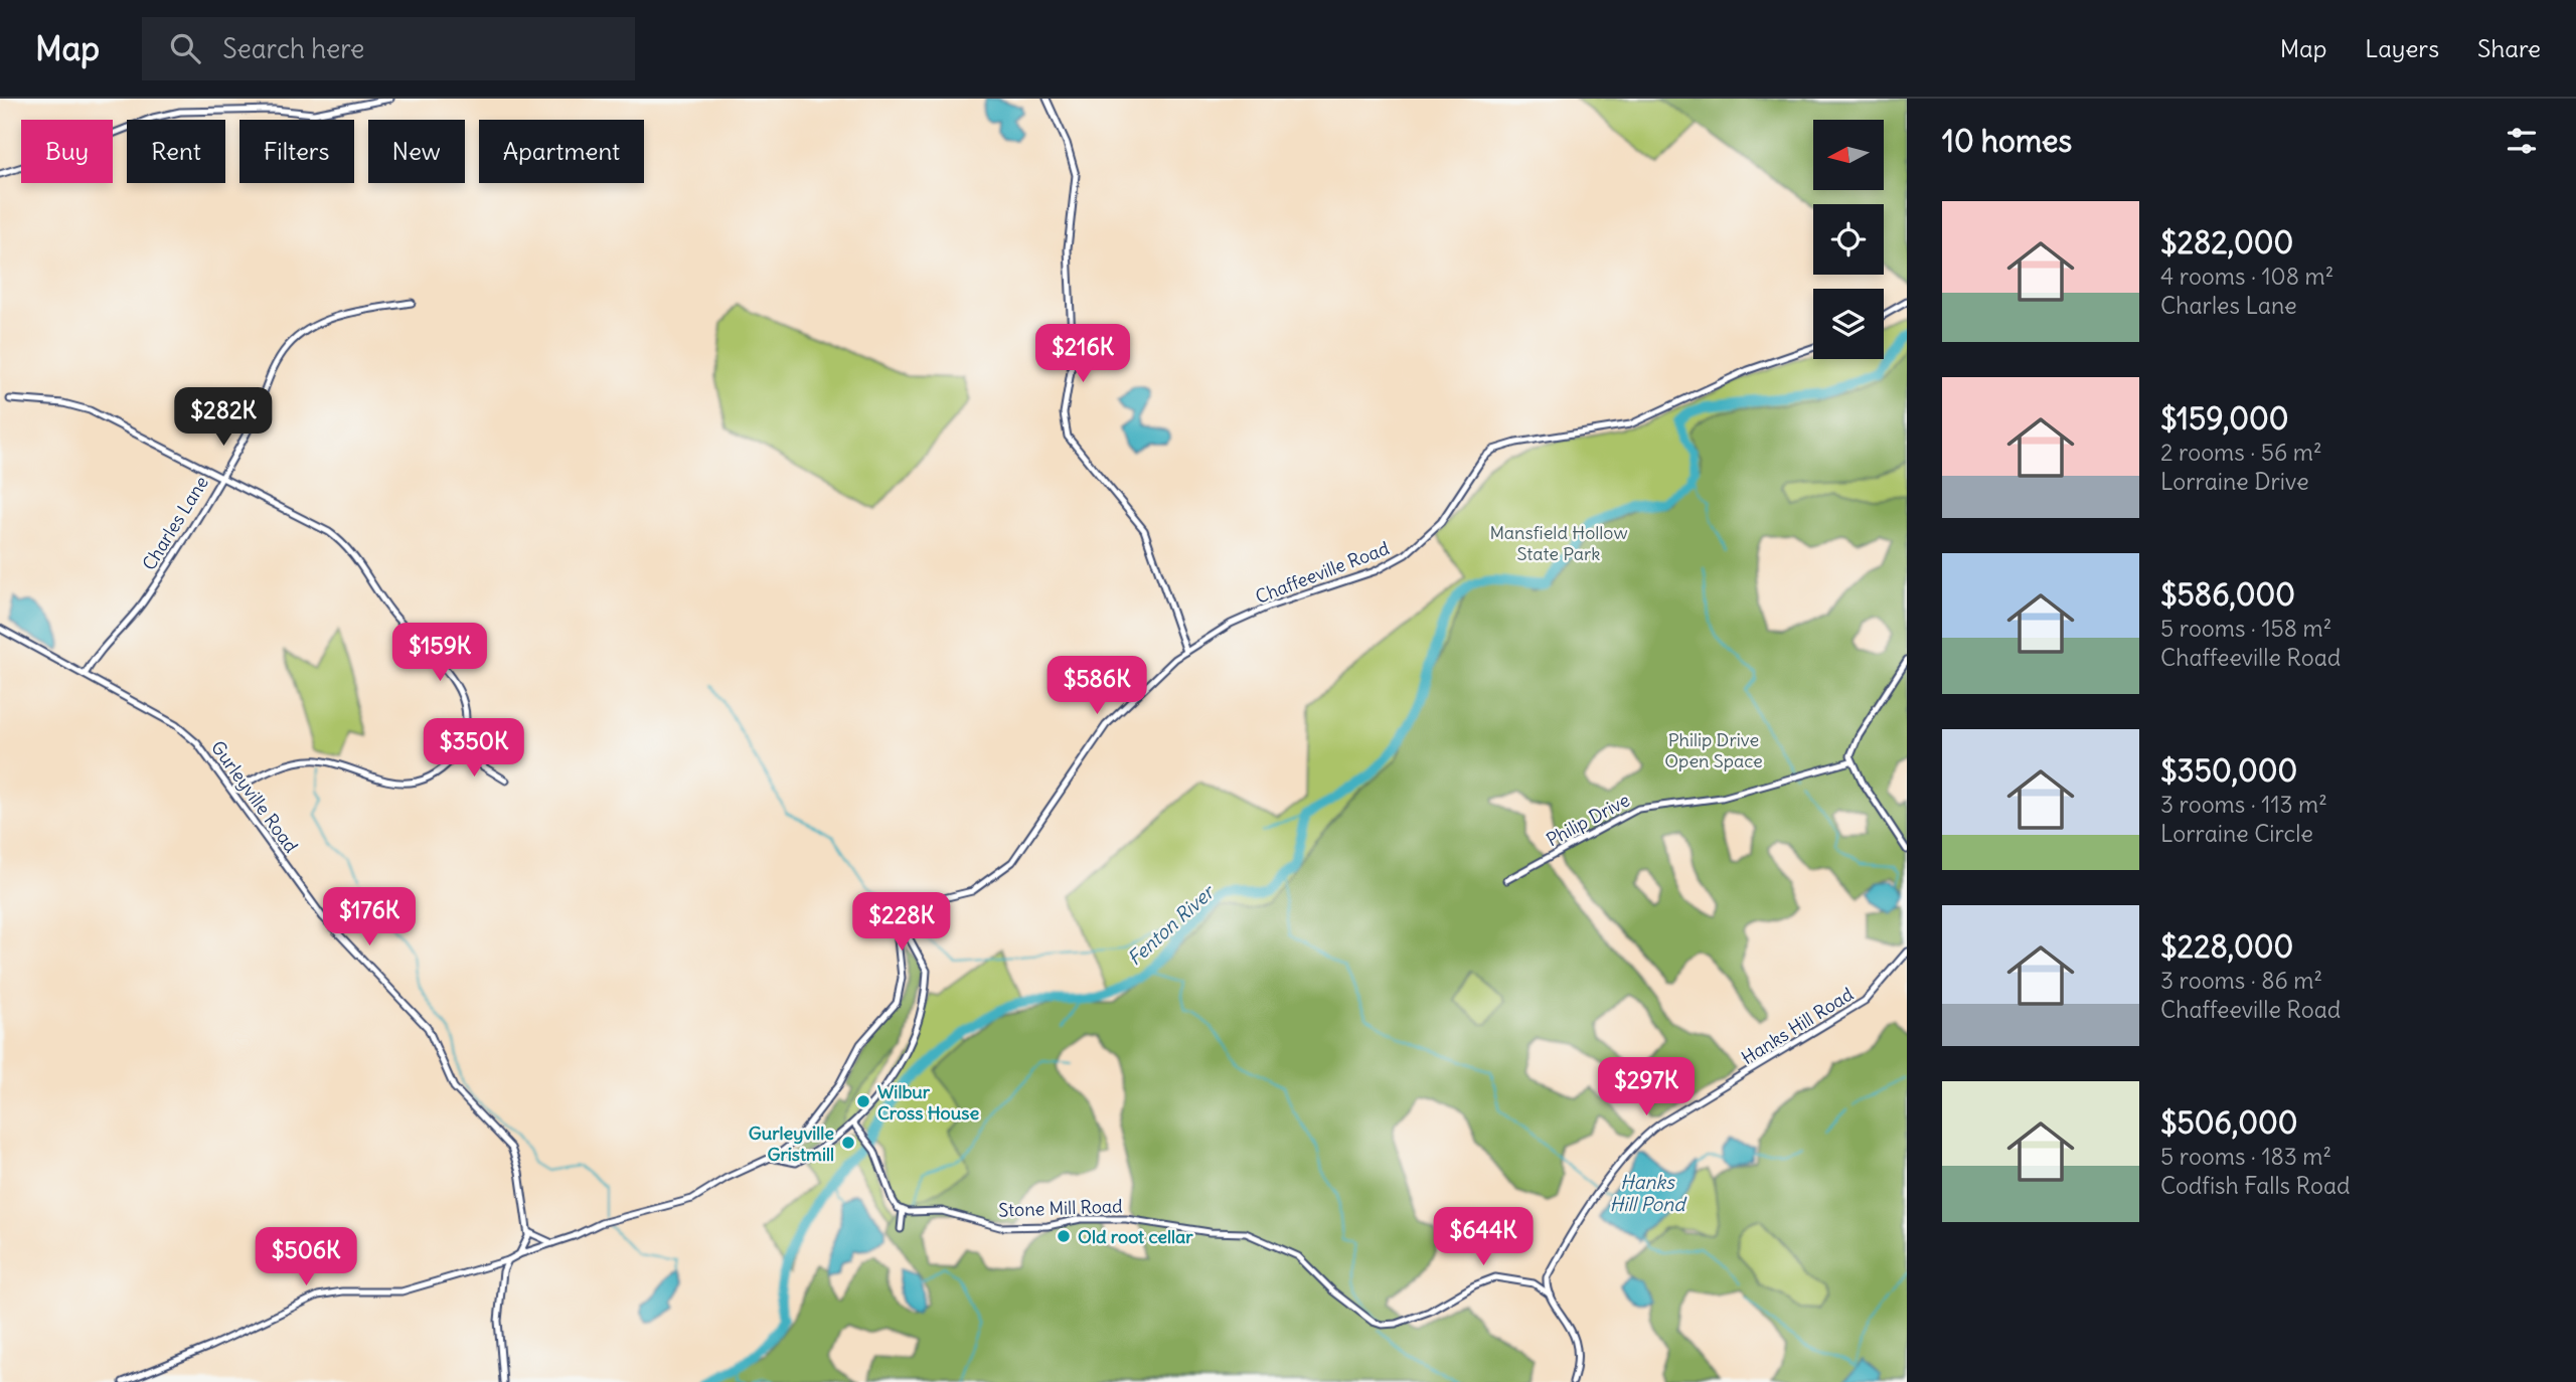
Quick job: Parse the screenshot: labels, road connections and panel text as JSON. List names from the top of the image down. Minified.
{"streets":{"street":["Charles Lane","Chaffeeville Road","Gurleyville Road","Philip Drive","Hanks Hill Road","Stone Mill Road"]},"crossings":[["Charles Lane","Gurleyville Road"]],"water":["Fenton River","Hanks Hill Pond"],"parks":["Mansfield Hollow State Park","Philip Drive Open Space"],"places":["Wilbur Cross House","Gurleyville Gristmill","Old root cellar"],"north":"left","page":{"header":"Map","search":"Search here","nav":["Map","Layers","Share"],"heading":"10 homes","chip":["Buy","Rent","Filters","New","Apartment"],"list":[{"name":"$282,000","note":"4 rooms · 108 m² · Charles Lane"},{"name":"$159,000","note":"2 rooms · 56 m² · Lorraine Drive"},{"name":"$586,000","note":"5 rooms · 158 m² · Chaffeeville Road"},{"name":"$350,000","note":"3 rooms · 113 m² · Lorraine Circle"},{"name":"$228,000","note":"3 rooms · 86 m² · Chaffeeville Road"},{"name":"$506,000","note":"5 rooms · 183 m² · Codfish Falls Road"}],"price":["$216K","$282K","$159K","$586K","$350K","$176K","$228K","$297K","$644K","$506K"]}}
